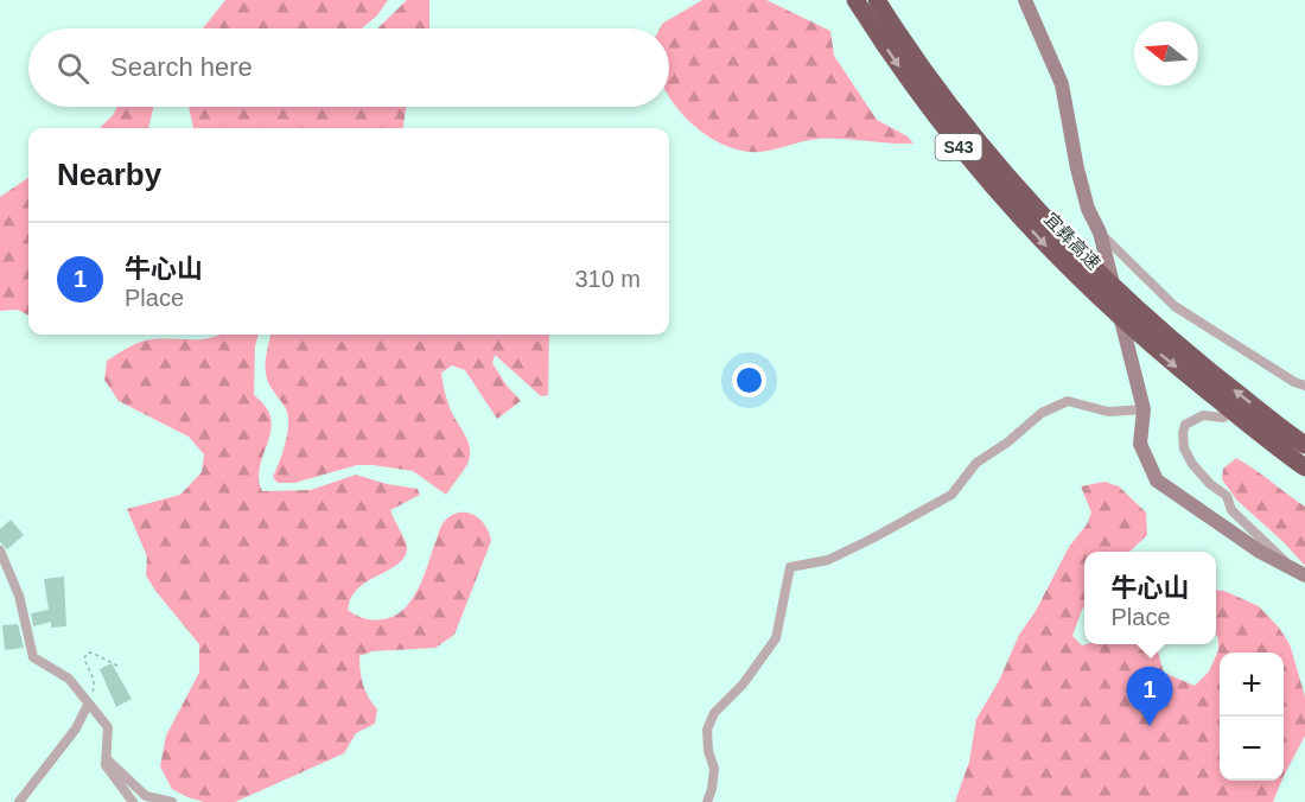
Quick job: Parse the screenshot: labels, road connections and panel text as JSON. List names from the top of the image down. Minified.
{"streets":{"highway":["S43","宜彝高速"]},"north":"left","page":{"search":"Search here","heading":"Nearby","list":[{"mark":"1","name":"牛心山","note":"Place","value":"310 m"}],"popup":["牛心山","Place"],"map_buttons":["+","−"],"pins":"1"}}
